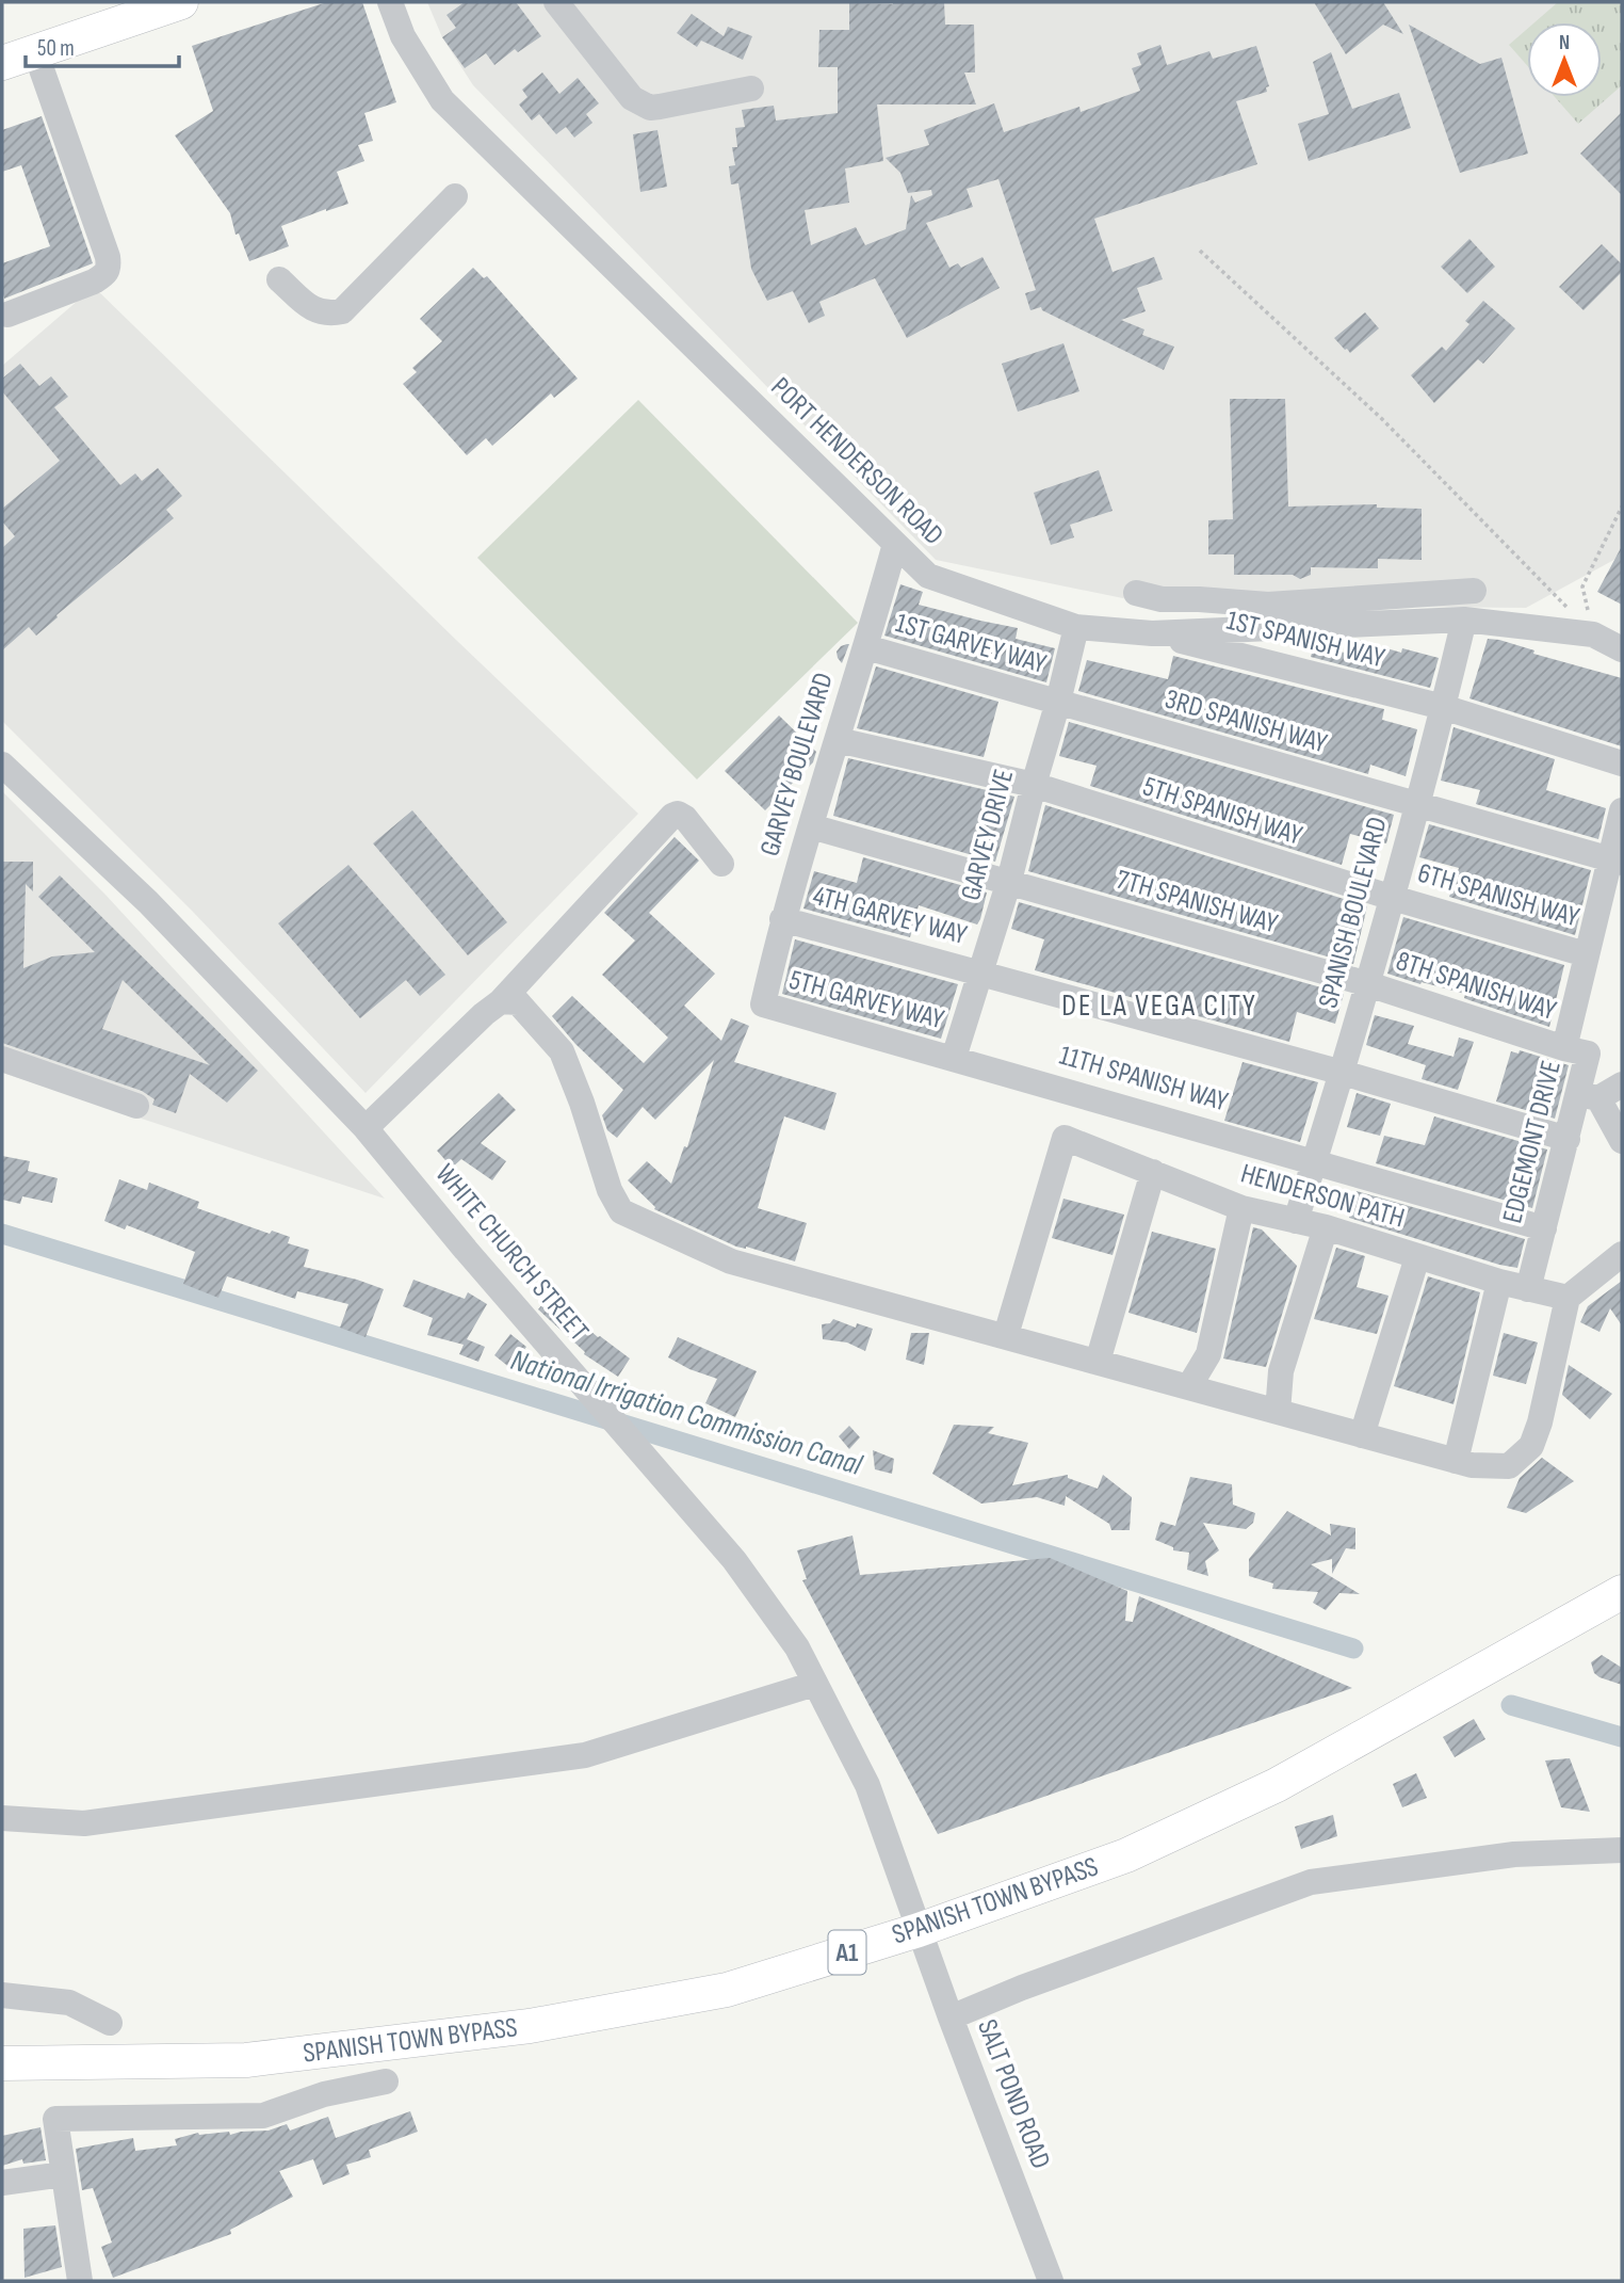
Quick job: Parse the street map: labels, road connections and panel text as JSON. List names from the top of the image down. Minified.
{"streets":{"main road":["SPANISH TOWN BYPASS","A1"],"street":["PORT HENDERSON ROAD","1ST SPANISH WAY","1ST GARVEY WAY","3RD SPANISH WAY","GARVEY BOULEVARD","5TH SPANISH WAY","GARVEY DRIVE","6TH SPANISH WAY","7TH SPANISH WAY","SPANISH BOULEVARD","4TH GARVEY WAY","8TH SPANISH WAY","5TH GARVEY WAY","11TH SPANISH WAY","EDGEMONT DRIVE","HENDERSON PATH","WHITE CHURCH STREET","SALT POND ROAD"]},"crossings":[["PORT HENDERSON ROAD","1ST SPANISH WAY"],["PORT HENDERSON ROAD","GARVEY BOULEVARD"],["PORT HENDERSON ROAD","GARVEY DRIVE"],["PORT HENDERSON ROAD","SPANISH BOULEVARD"],["1ST SPANISH WAY","SPANISH BOULEVARD"],["1ST GARVEY WAY","3RD SPANISH WAY"],["1ST GARVEY WAY","GARVEY BOULEVARD"],["1ST GARVEY WAY","GARVEY DRIVE"],["3RD SPANISH WAY","GARVEY DRIVE"],["3RD SPANISH WAY","SPANISH BOULEVARD"],["3RD SPANISH WAY","EDGEMONT DRIVE"],["GARVEY BOULEVARD","5TH SPANISH WAY"],["GARVEY BOULEVARD","7TH SPANISH WAY"],["GARVEY BOULEVARD","4TH GARVEY WAY"],["GARVEY BOULEVARD","5TH GARVEY WAY"],["5TH SPANISH WAY","GARVEY DRIVE"],["5TH SPANISH WAY","6TH SPANISH WAY"],["5TH SPANISH WAY","SPANISH BOULEVARD"],["GARVEY DRIVE","7TH SPANISH WAY"],["GARVEY DRIVE","4TH GARVEY WAY"],["GARVEY DRIVE","5TH GARVEY WAY"],["GARVEY DRIVE","11TH SPANISH WAY"],["6TH SPANISH WAY","SPANISH BOULEVARD"],["6TH SPANISH WAY","EDGEMONT DRIVE"],["7TH SPANISH WAY","SPANISH BOULEVARD"],["7TH SPANISH WAY","8TH SPANISH WAY"],["SPANISH BOULEVARD","4TH GARVEY WAY"],["SPANISH BOULEVARD","8TH SPANISH WAY"],["SPANISH BOULEVARD","11TH SPANISH WAY"],["SPANISH BOULEVARD","HENDERSON PATH"],["4TH GARVEY WAY","EDGEMONT DRIVE"],["8TH SPANISH WAY","EDGEMONT DRIVE"],["5TH GARVEY WAY","11TH SPANISH WAY"],["11TH SPANISH WAY","EDGEMONT DRIVE"],["EDGEMONT DRIVE","HENDERSON PATH"],["WHITE CHURCH STREET","SPANISH TOWN BYPASS"],["WHITE CHURCH STREET","SALT POND ROAD"],["SPANISH TOWN BYPASS","SALT POND ROAD"]],"districts":["DE LA VEGA CITY"],"water":["National Irrigation Commission Canal"],"scale_bar":"50 m","north":"top"}
